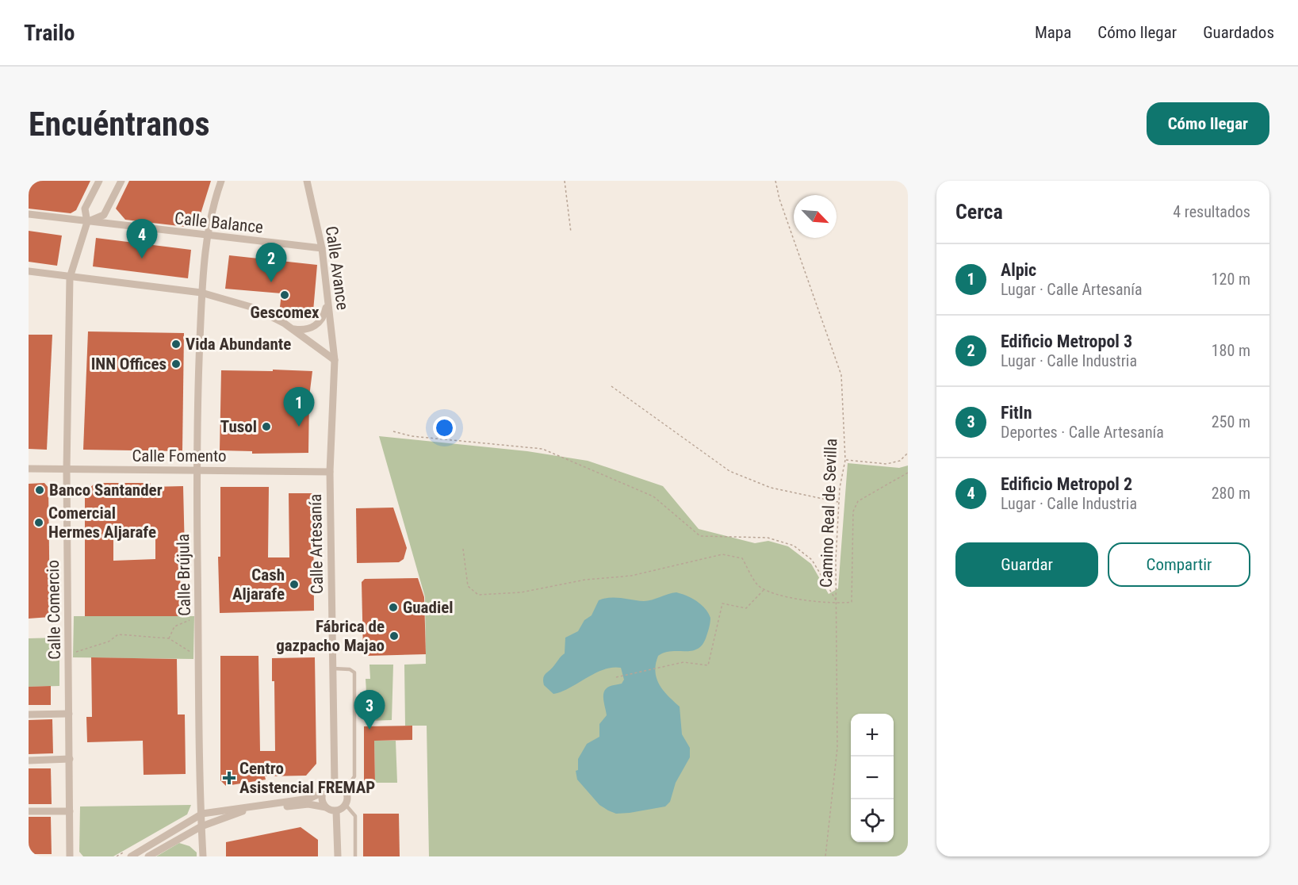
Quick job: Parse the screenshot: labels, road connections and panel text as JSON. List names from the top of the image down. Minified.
{"streets":{"street":["Calle Balance","Calle Avance","Calle Fomento","Calle Artesanía","Calle Brújula","Calle Comercio"],"path":["Camino Real de Sevilla"]},"crossings":[["Calle Balance","Calle Avance"],["Calle Balance","Calle Comercio"],["Calle Avance","Calle Artesanía"],["Calle Fomento","Calle Artesanía"],["Calle Fomento","Calle Brújula"],["Calle Fomento","Calle Comercio"]],"places":{"other":["Gescomex","Vida Abundante","INN Offices","Tusol","Banco Santander","Comercial Hermes Aljarafe","Cash Aljarafe","Guadiel","Fábrica de gazpacho Majao"],"health":["Centro Asistencial FREMAP"]},"north":"bottom right","page":{"header":"Trailo","nav":["Mapa","Cómo llegar","Guardados"],"buttons":["Cómo llegar",["Guardar","Compartir"]],"title":"Encuéntranos","heading":["Cerca","4 resultados"],"pins":["4","2","1","3"],"list":[{"mark":"1","name":"Alpic","note":"Lugar · Calle Artesanía","value":"120 m"},{"mark":"2","name":"Edificio Metropol 3","note":"Lugar · Calle Industria","value":"180 m"},{"mark":"3","name":"FitIn","note":"Deportes · Calle Artesanía","value":"250 m"},{"mark":"4","name":"Edificio Metropol 2","note":"Lugar · Calle Industria","value":"280 m"}],"map_buttons":["+","−"]}}
